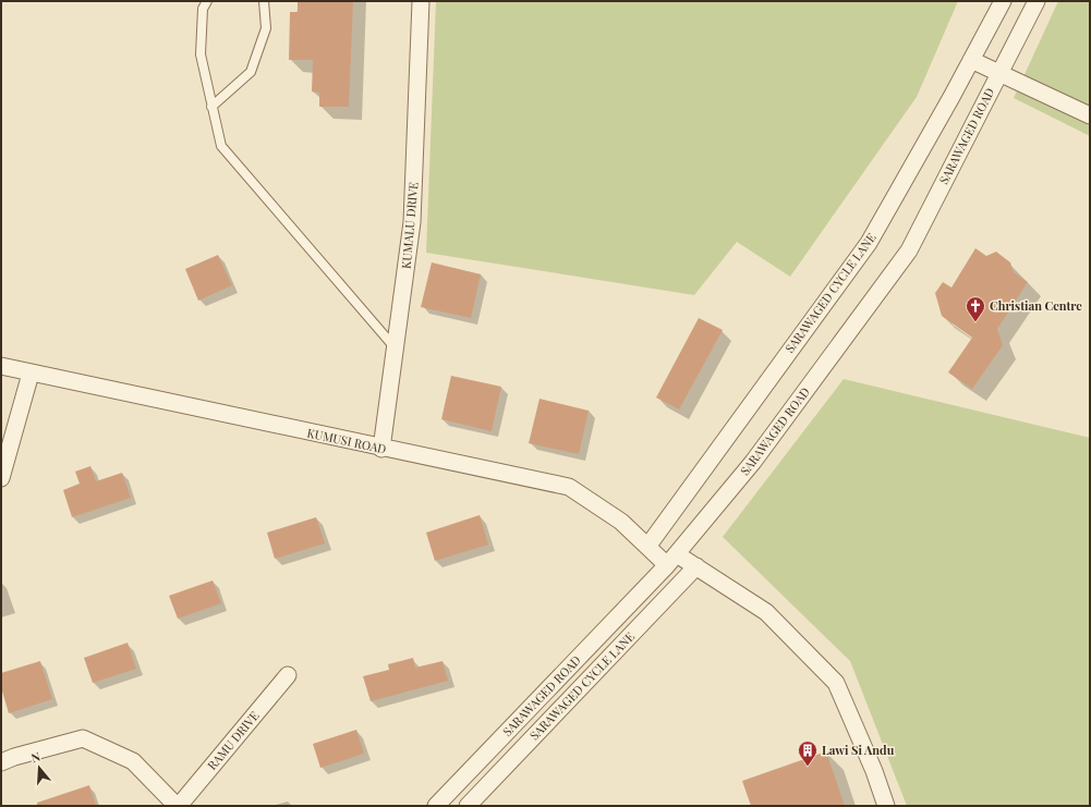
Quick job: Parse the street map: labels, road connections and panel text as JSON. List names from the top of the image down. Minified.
{"streets":{"street":["SARAWAGED ROAD","KUMALU DRIVE","SARAWAGED CYCLE LANE","KUMUSI ROAD","RAMU DRIVE"]},"crossings":[["SARAWAGED ROAD","KUMUSI ROAD"],["KUMALU DRIVE","KUMUSI ROAD"],["SARAWAGED CYCLE LANE","KUMUSI ROAD"]],"places":{"church":["Christian Centre"],"building":["Lawi Si Andu"]},"north":"top"}
